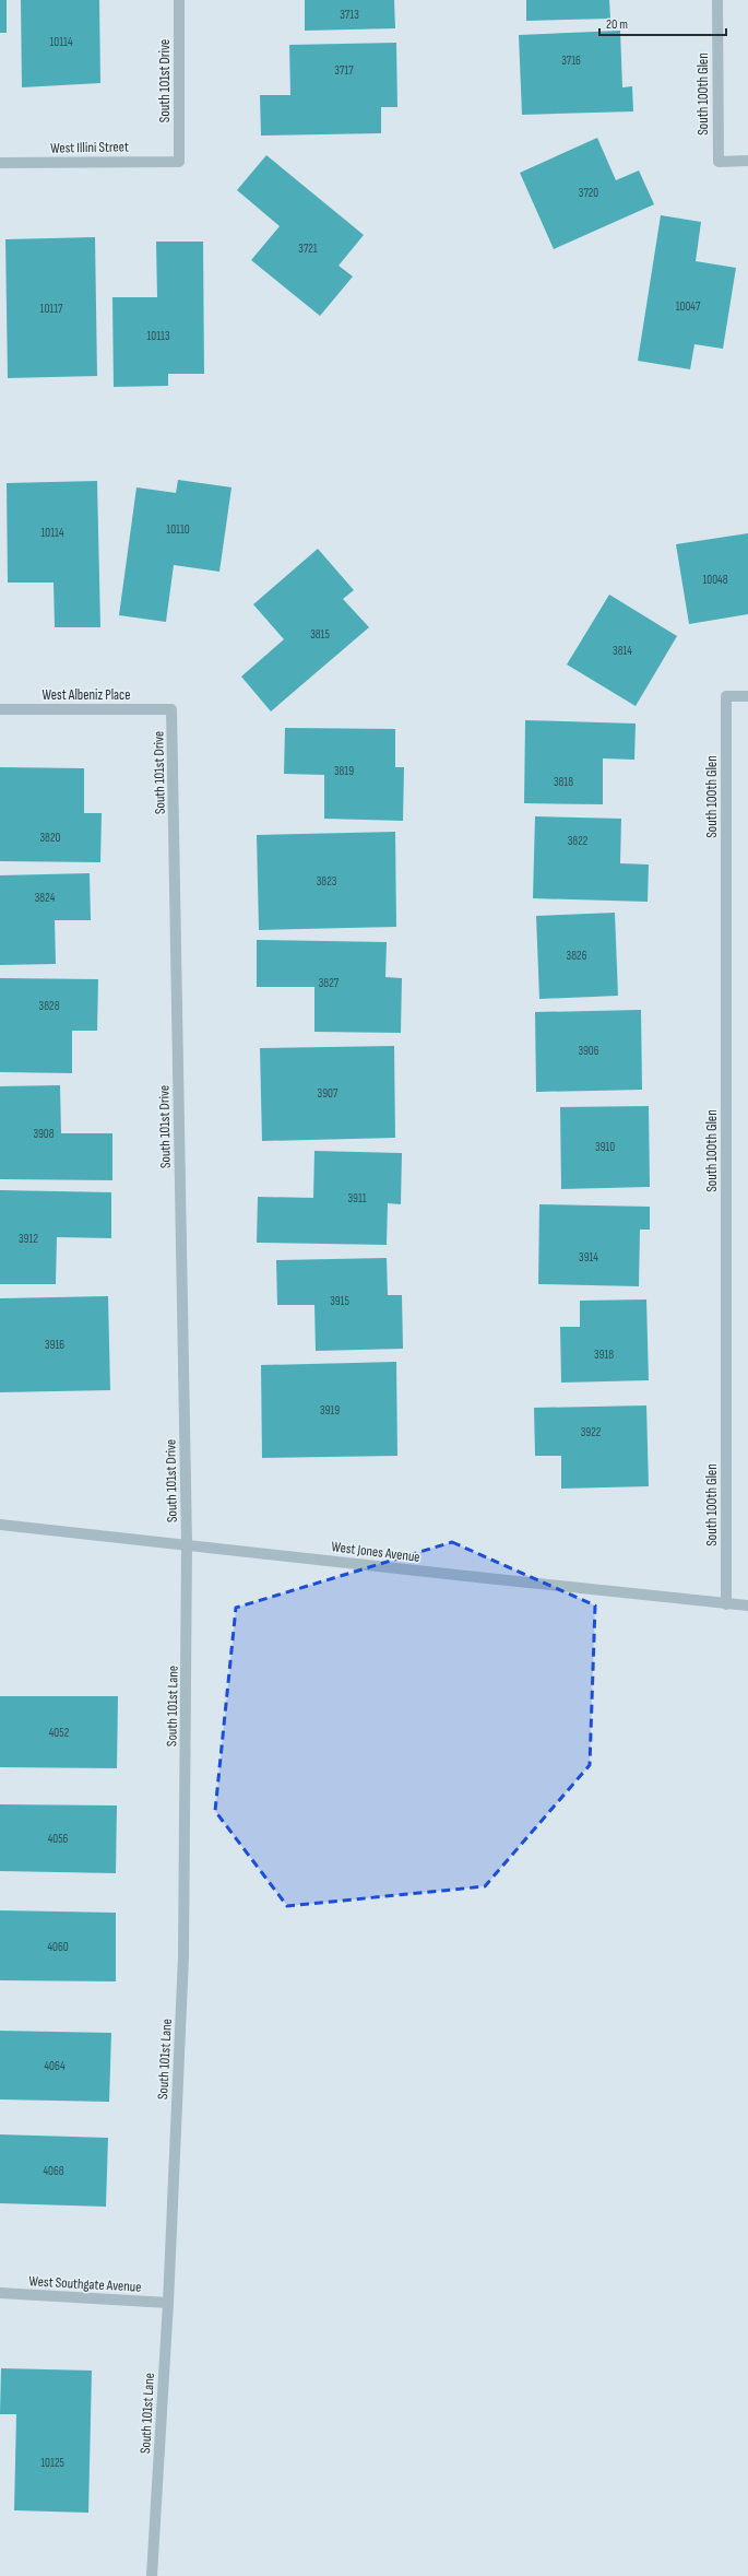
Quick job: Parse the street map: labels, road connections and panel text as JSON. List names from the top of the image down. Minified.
{"streets":{"street":["South 101st Drive","South 100th Glen","West Illini Street","West Albeniz Place","West Jones Avenue","South 101st Lane","West Southgate Avenue"]},"crossings":[["South 101st Drive","West Illini Street"],["South 101st Drive","West Albeniz Place"],["South 101st Drive","West Jones Avenue"],["South 101st Drive","South 101st Lane"],["South 100th Glen","West Jones Avenue"],["West Jones Avenue","South 101st Lane"],["South 101st Lane","West Southgate Avenue"]],"house_numbers":["3713","10114","3716","3717","3720","3721","10047","10117","10113","10110","10114","10048","3815","3814","3819","3818","3820","3822","3823","3824","3826","3827","3828","3906","3907","3908","3910","3911","3912","3914","3915","3916","3918","3919","3922","4052","4056","4060","4064","4068","10125"],"scale_bar":"20 m"}
